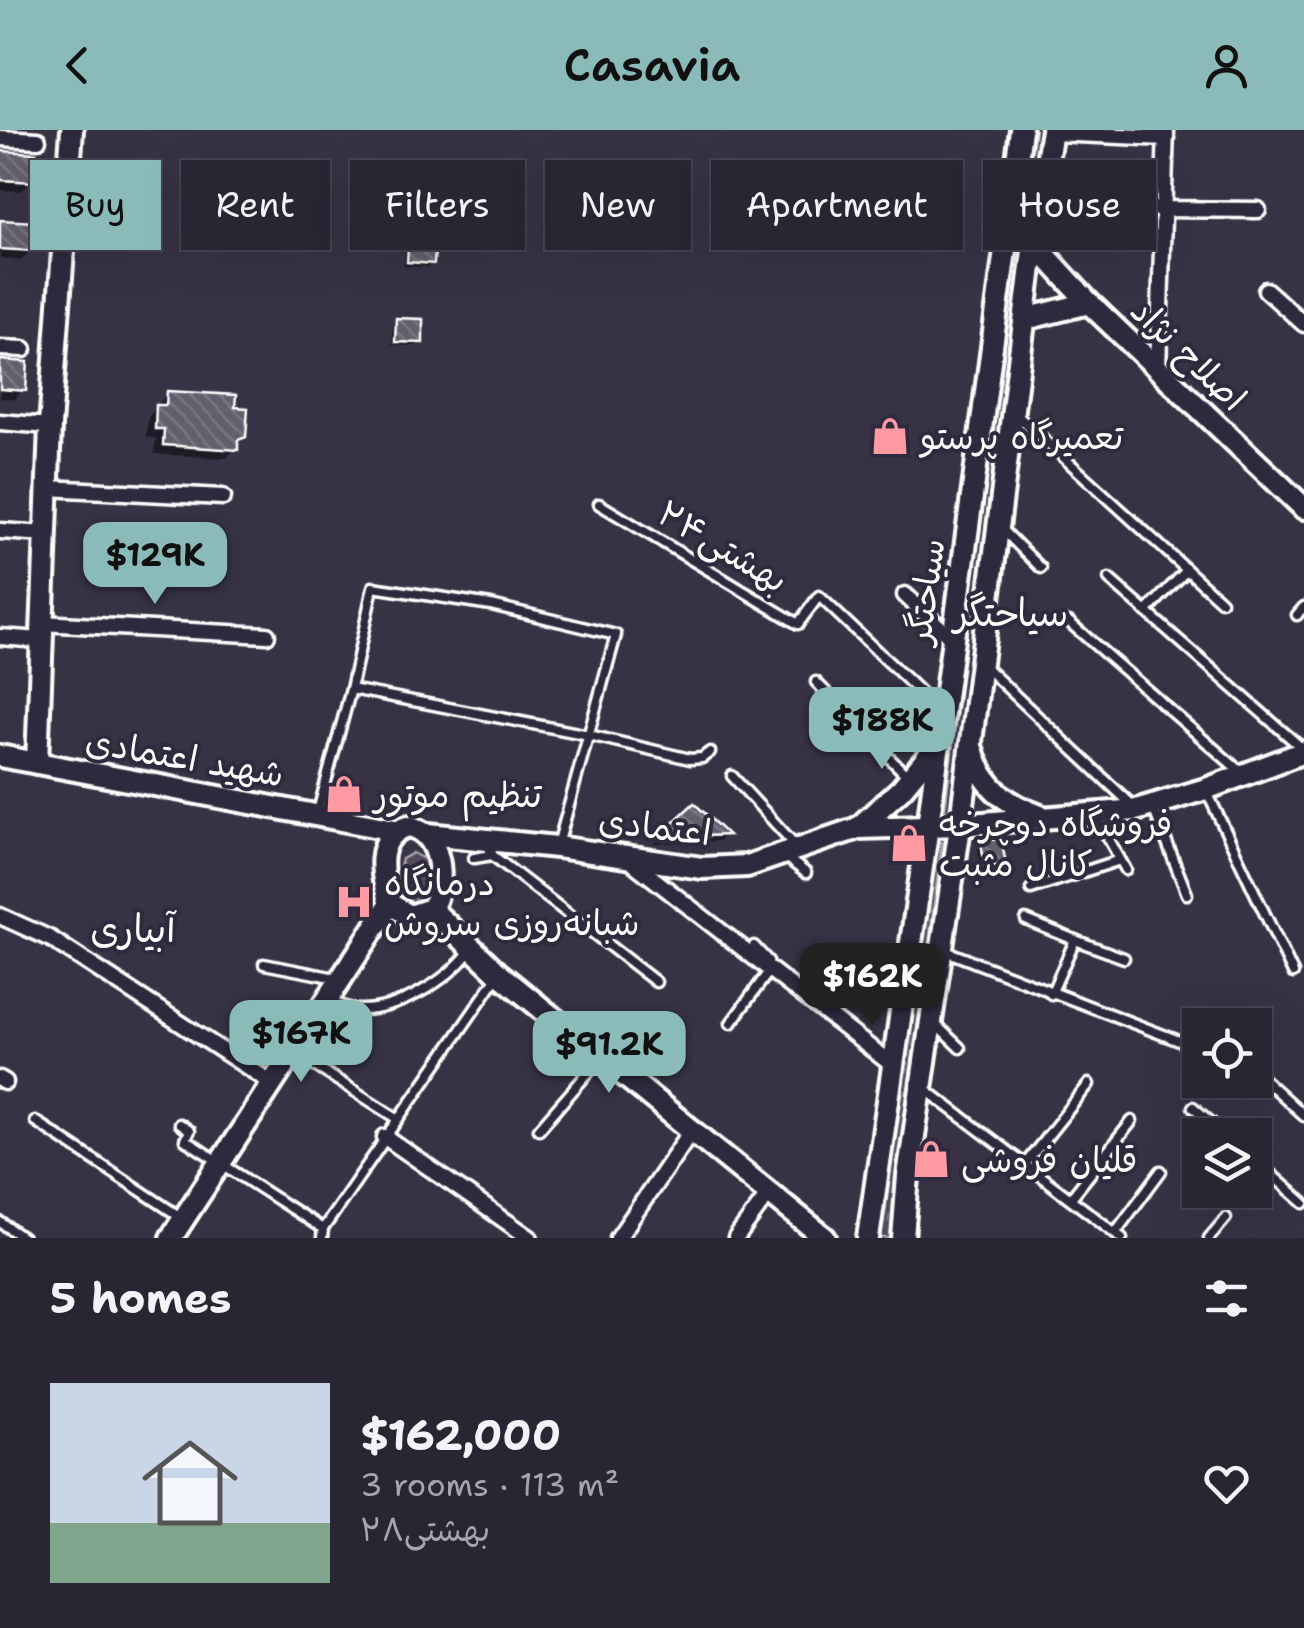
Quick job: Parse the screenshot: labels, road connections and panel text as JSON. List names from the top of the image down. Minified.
{"streets":{"street":["اصلاح نژاد","سیاحتگر","شهید اعتمادی","اعتمادی"],"lane":["۲۴بهشتی"]},"crossings":[["۲۴بهشتی","سیاحتگر"],["سیاحتگر","اعتمادی"],["شهید اعتمادی","اعتمادی"]],"districts":["سیاحتگر","آبیاری"],"places":{"shop":["تعمیرگاه پرستو","تنظیم موتور","فروشگاه دوچرخه کانال مثبت","قلیان فروشی"],"hospital":["درمانگاه شبانه‌روزی سروش"]},"page":{"header":"Casavia","chip":["Buy","Rent","Filters","New","Apartment","House"],"price":["$129K","$188K","$162K","$167K","$91.2K"],"heading":"5 homes","list":[{"name":"$162,000","note":"3 rooms · 113 m² · ۲۸بهشتی"}]}}
